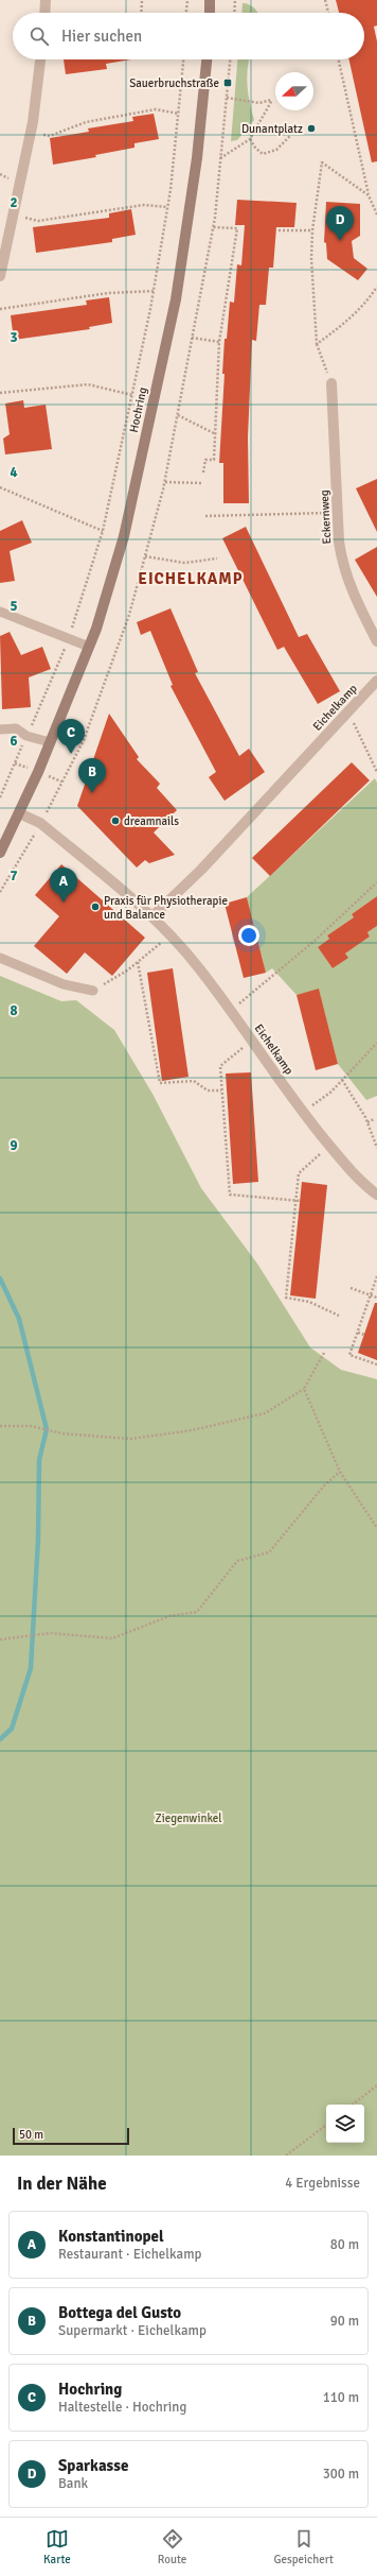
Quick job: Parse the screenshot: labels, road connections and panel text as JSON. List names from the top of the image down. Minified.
{"streets":{"street":["Hochring","Eckernweg","Eichelkamp"]},"crossings":[["Hochring","Eichelkamp"]],"districts":["EICHELKAMP"],"parks":["Ziegenwinkel"],"places":{"transit":["Sauerbruchstraße"],"other":["Dunantplatz","dreamnails","Praxis für Physiotherapie und Balance"]},"scale_bar":"50 m","north":"left","page":{"search":"Hier suchen","pins":["D","C","B","A"],"scale":"50 m","heading":["In der Nähe","4 Ergebnisse"],"list":[{"mark":"A","name":"Konstantinopel","note":"Restaurant · Eichelkamp","value":"80 m"},{"mark":"B","name":"Bottega del Gusto","note":"Supermarkt · Eichelkamp","value":"90 m"},{"mark":"C","name":"Hochring","note":"Haltestelle · Hochring","value":"110 m"},{"mark":"D","name":"Sparkasse","note":"Bank","value":"300 m"}],"nav":["Karte","Route","Gespeichert"]},"grid":{"rows":["2","3","4","5","6","7","8","9"]}}
